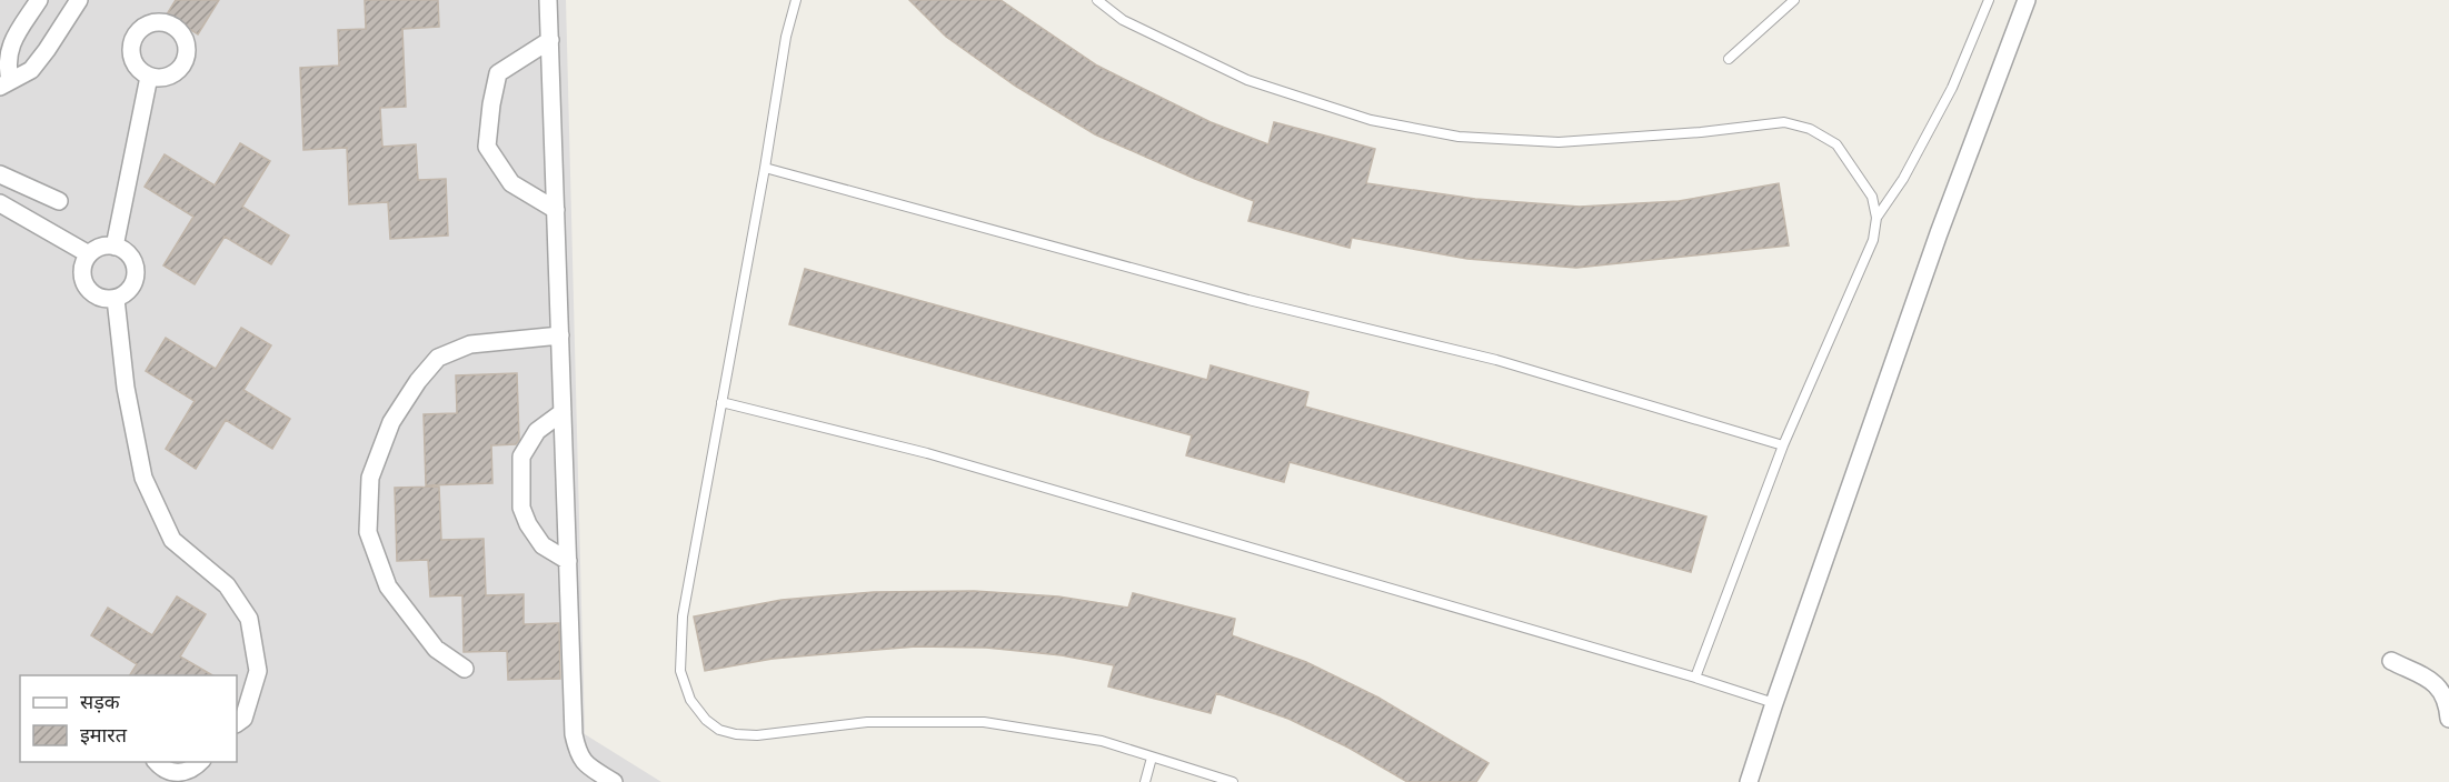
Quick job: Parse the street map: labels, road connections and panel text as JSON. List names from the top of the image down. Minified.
{"legend":["सड़क","इमारत"]}
